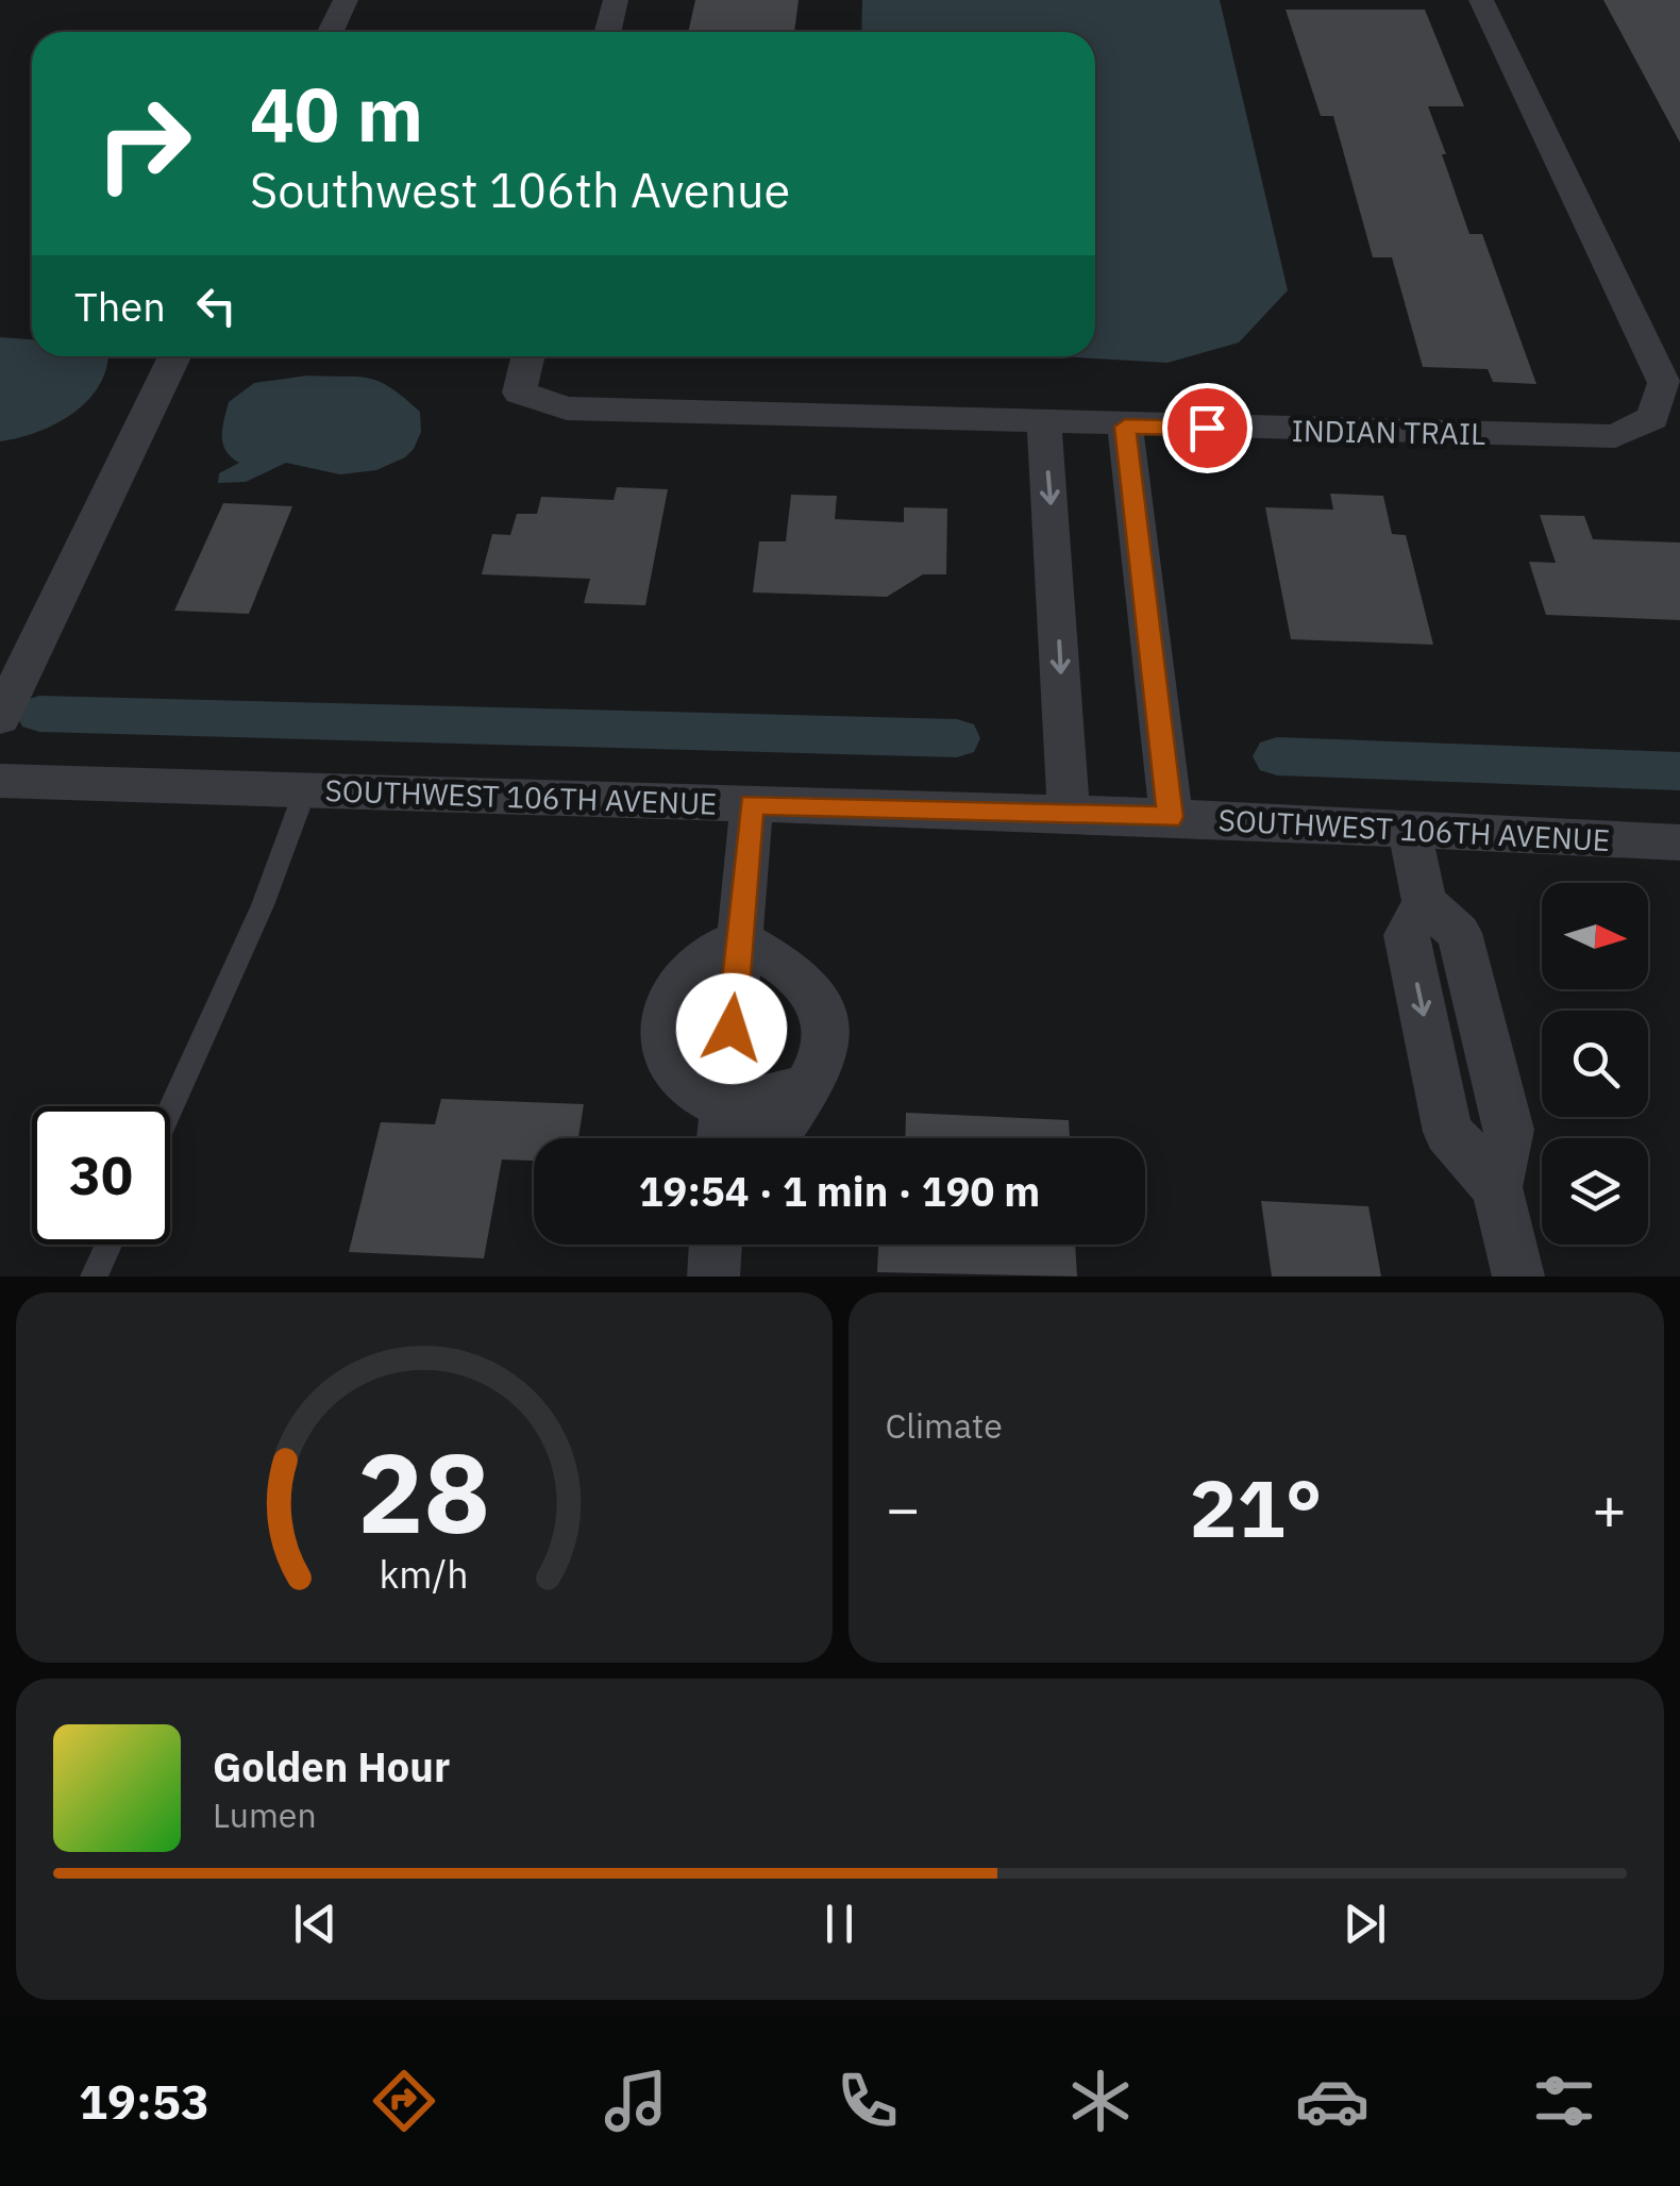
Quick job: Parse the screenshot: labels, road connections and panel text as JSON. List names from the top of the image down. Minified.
{"streets":{"street":["INDIAN TRAIL","SOUTHWEST 106TH AVENUE"]},"north":"right","page":{"turn":["40 m","Southwest 106th Avenue"],"then":"Then","limit":"30","trip":"19:54 · 1 min · 190 m","tile":"Climate","heat":["−","21°","+"],"song":["Golden Hour","Lumen"],"tabs":"19:53","gauge":["28","km/h"]}}
